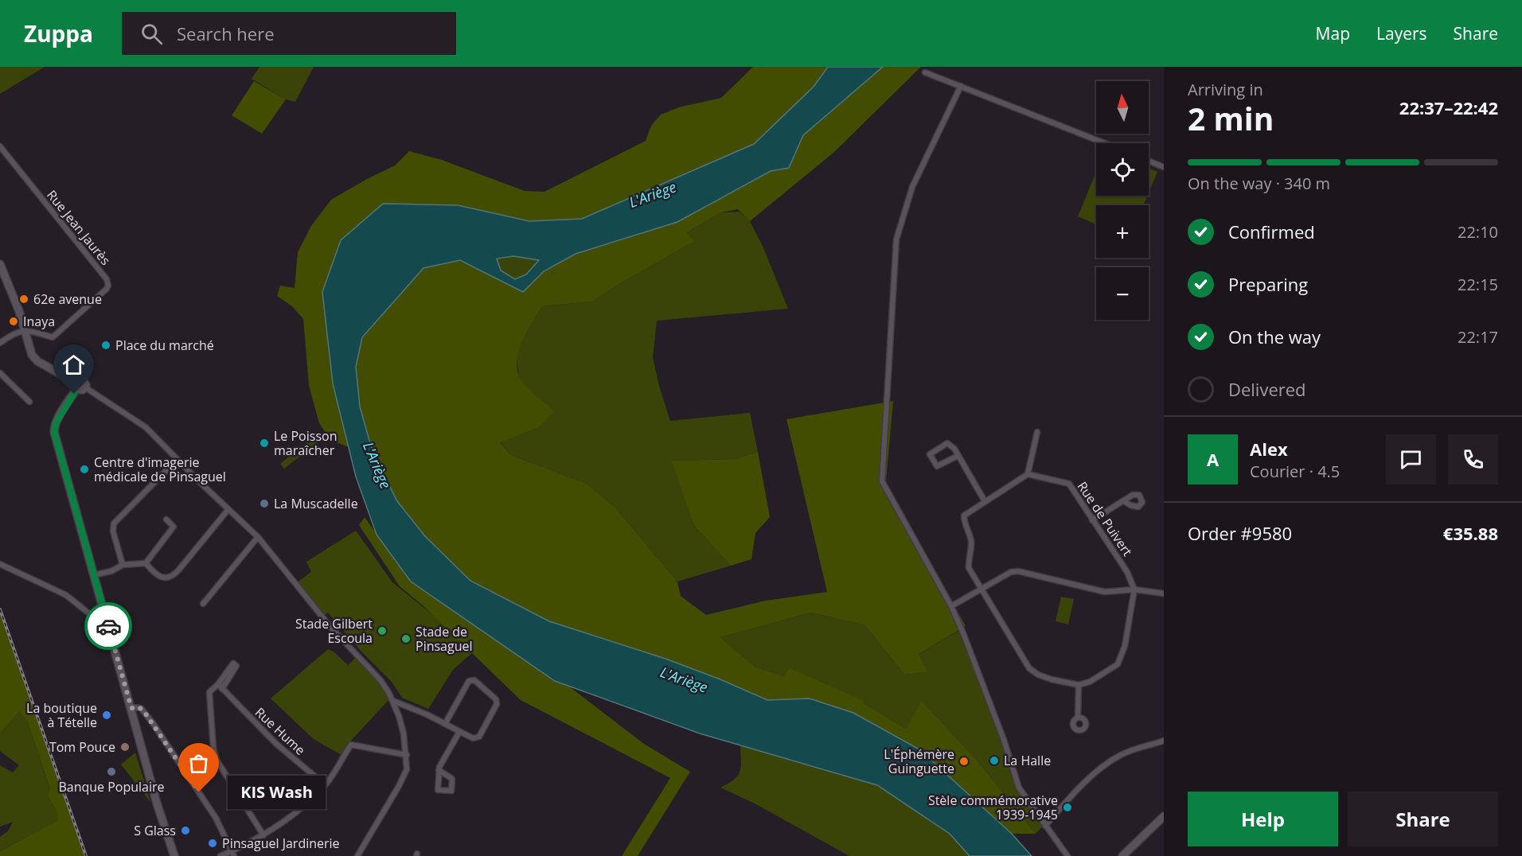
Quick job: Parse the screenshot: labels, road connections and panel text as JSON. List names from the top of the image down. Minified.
{"streets":{"street":["Rue Jean Jaurès","Rue de Puivert","Rue Hume"]},"water":["L'Ariège"],"places":["62e avenue","Inaya","Place du marché","Le Poisson maraîcher","Centre d'imagerie médicale de Pinsaguel","La Muscadelle","Stade Gilbert Escoula","Stade de Pinsaguel","La boutique à Tételle","Tom Pouce","La Halle","L'Éphémère Guinguette","Banque Populaire","KIS Wash","Stèle commémorative 1939-1945","S Glass","Pinsaguel Jardinerie"],"north":"top","page":{"header":"Zuppa","search":"Search here","nav":["Map","Layers","Share"],"heading":["2 min","Arriving in","22:37–22:42"],"panel":["Alex","Courier · 4.5","Order #9580","€35.88"],"map_buttons":["+","−"],"bar":"On the way · 340 m","list":[["Confirmed","22:10"],["Preparing","22:15"],["On the way","22:17"],"Delivered"],"round":"A","bubble":"KIS Wash","buttons":["Help","Share"]}}
